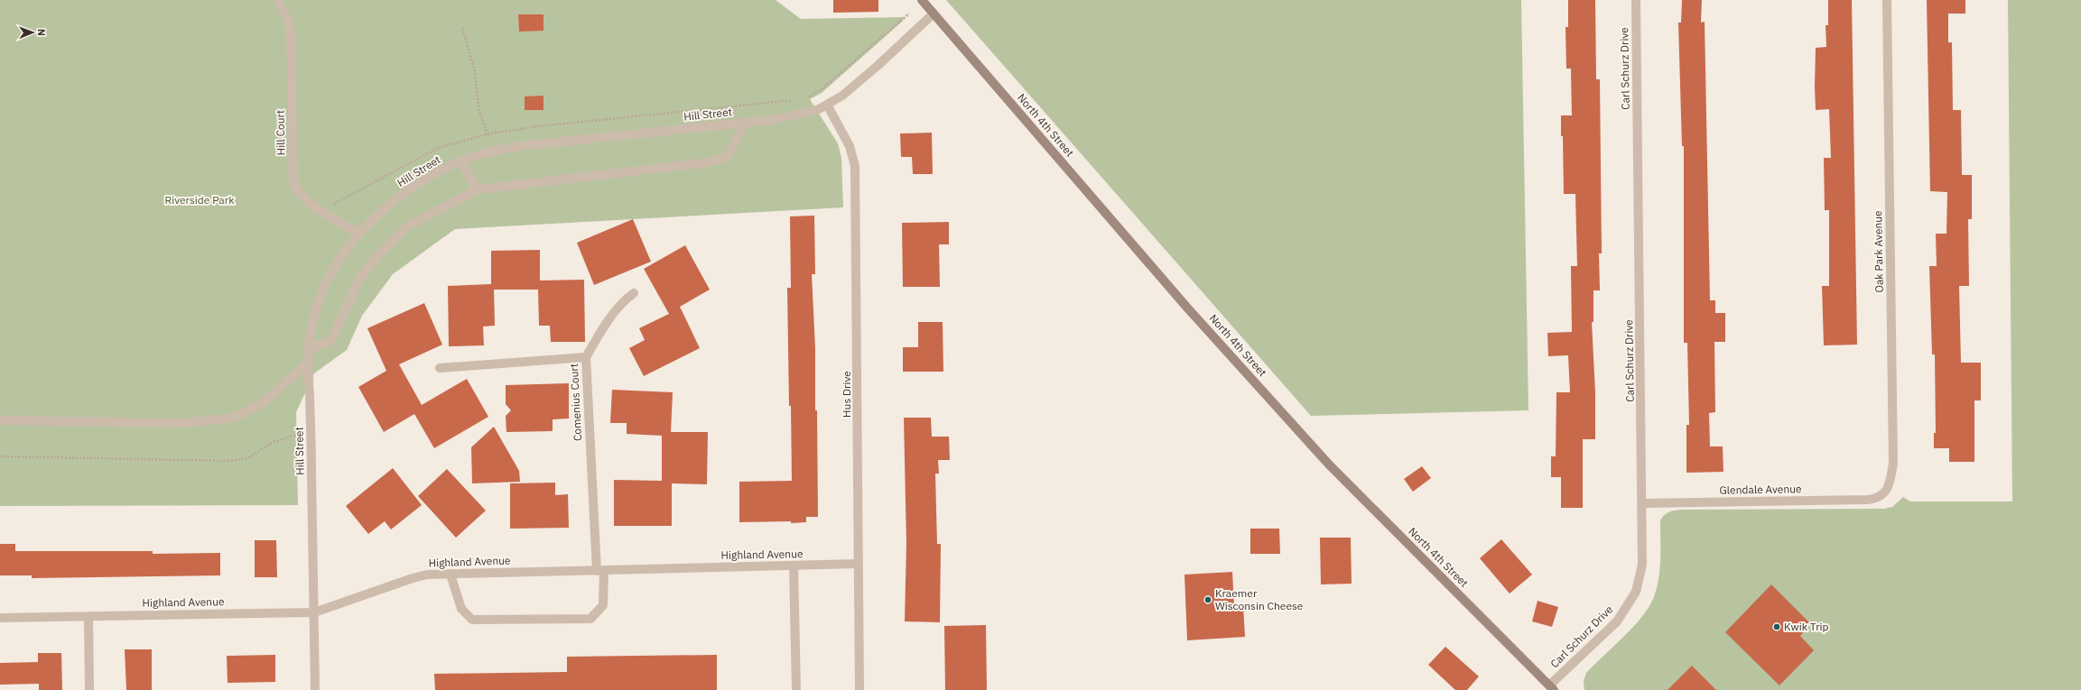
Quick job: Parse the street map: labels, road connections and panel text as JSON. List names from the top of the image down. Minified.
{"streets":{"street":["Carl Schurz Drive","Hill Street","North 4th Street","Hill Court","Oak Park Avenue","Hus Drive","Comenius Court","Glendale Avenue","Highland Avenue"]},"crossings":[["Carl Schurz Drive","North 4th Street"],["Carl Schurz Drive","Glendale Avenue"],["Hill Street","North 4th Street"],["Hill Street","Hill Court"],["Hill Street","Hus Drive"],["Hill Street","Highland Avenue"],["Oak Park Avenue","Glendale Avenue"],["Hus Drive","Highland Avenue"],["Comenius Court","Highland Avenue"]],"parks":["Riverside Park"],"places":["Kraemer Wisconsin Cheese","Kwik Trip"],"north":"right"}
